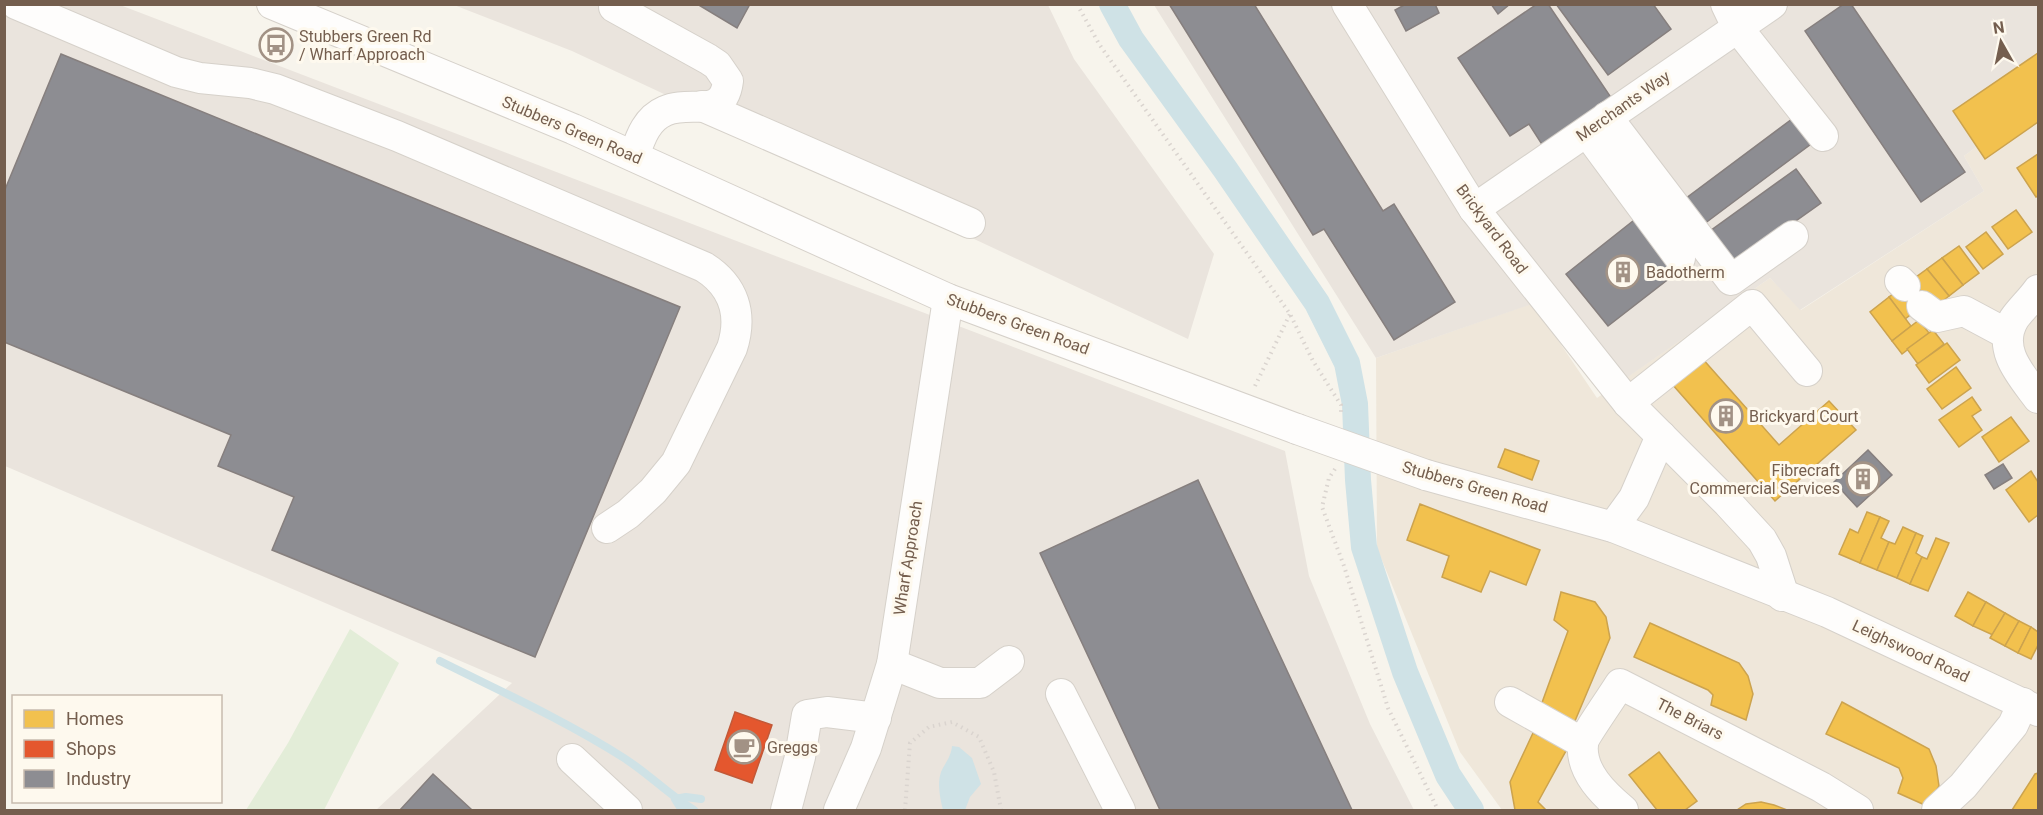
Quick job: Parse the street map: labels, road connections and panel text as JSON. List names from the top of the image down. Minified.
{"streets":{"street":["Merchants Way","Stubbers Green Road","Brickyard Road","Wharf Approach","Leighswood Road","The Briars"]},"crossings":[["Merchants Way","Brickyard Road"],["Stubbers Green Road","Brickyard Road"],["Stubbers Green Road","Wharf Approach"],["Stubbers Green Road","Leighswood Road"],["Brickyard Road","Leighswood Road"]],"places":{"bus stop":["Stubbers Green Rd / Wharf Approach"],"building":["Badotherm","Brickyard Court","Fibrecraft Commercial Services"],"cafe":["Greggs"]},"legend":["Homes","Shops","Industry"],"north":"top"}
